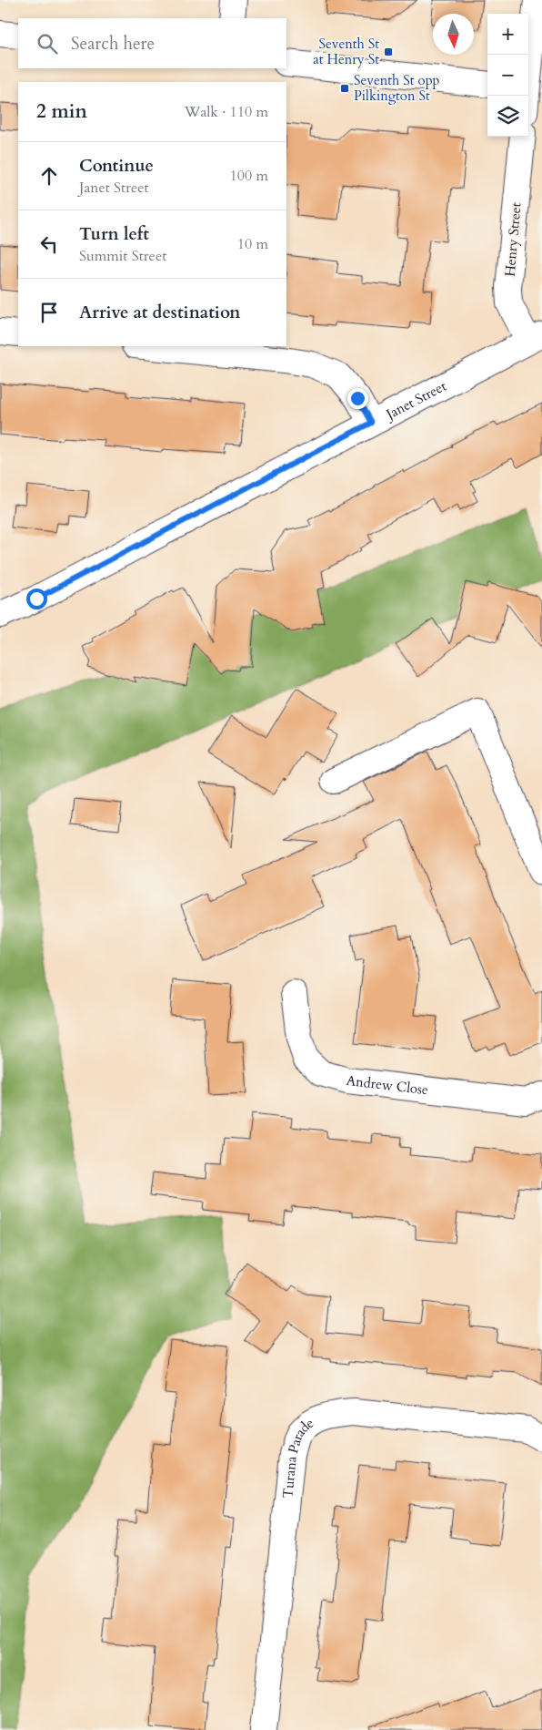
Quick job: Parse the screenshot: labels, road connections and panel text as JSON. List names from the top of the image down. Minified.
{"streets":{"street":["Henry Street","Janet Street","Andrew Close","Turana Parade"]},"crossings":[["Henry Street","Janet Street"]],"places":{"transit":["Seventh St at Henry St","Seventh St opp Pilkington St"]},"north":"bottom","page":{"map_buttons":["+","−"],"search":"Search here","heading":["2 min","Walk · 110 m"],"list":[["Continue","Janet Street","100 m"],["Turn left","Summit Street","10 m"],"Arrive at destination"]}}
